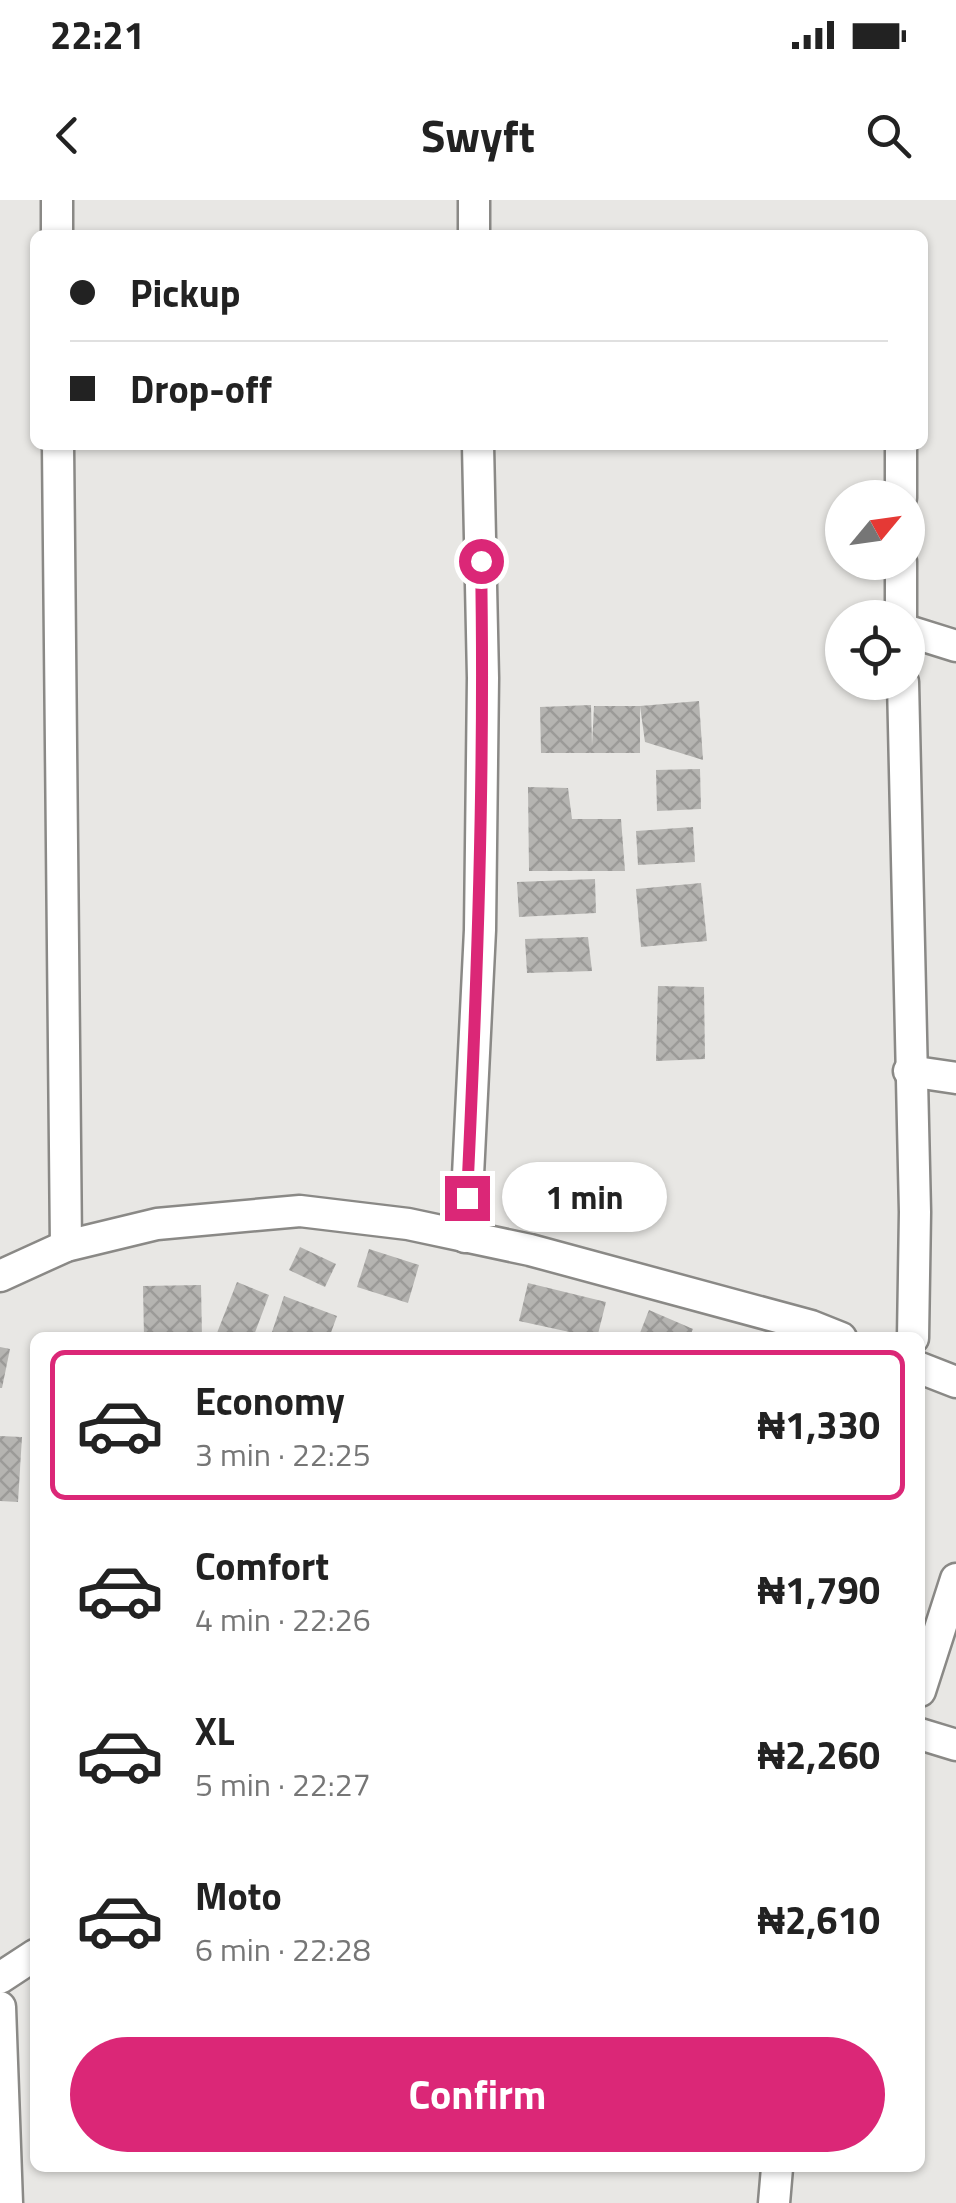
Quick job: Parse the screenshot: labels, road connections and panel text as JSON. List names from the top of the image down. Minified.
{"north":"top right","page":{"status":"22:21","header":"Swyft","banner":["Pickup","Drop-off"],"bubble":"1 min","list":[{"name":"Economy","note":"3 min · 22:25","value":"₦1,330"},{"name":"Comfort","note":"4 min · 22:26","value":"₦1,790"},{"name":"XL","note":"5 min · 22:27","value":"₦2,260"},{"name":"Moto","note":"6 min · 22:28","value":"₦2,610"}],"buttons":"Confirm"}}
